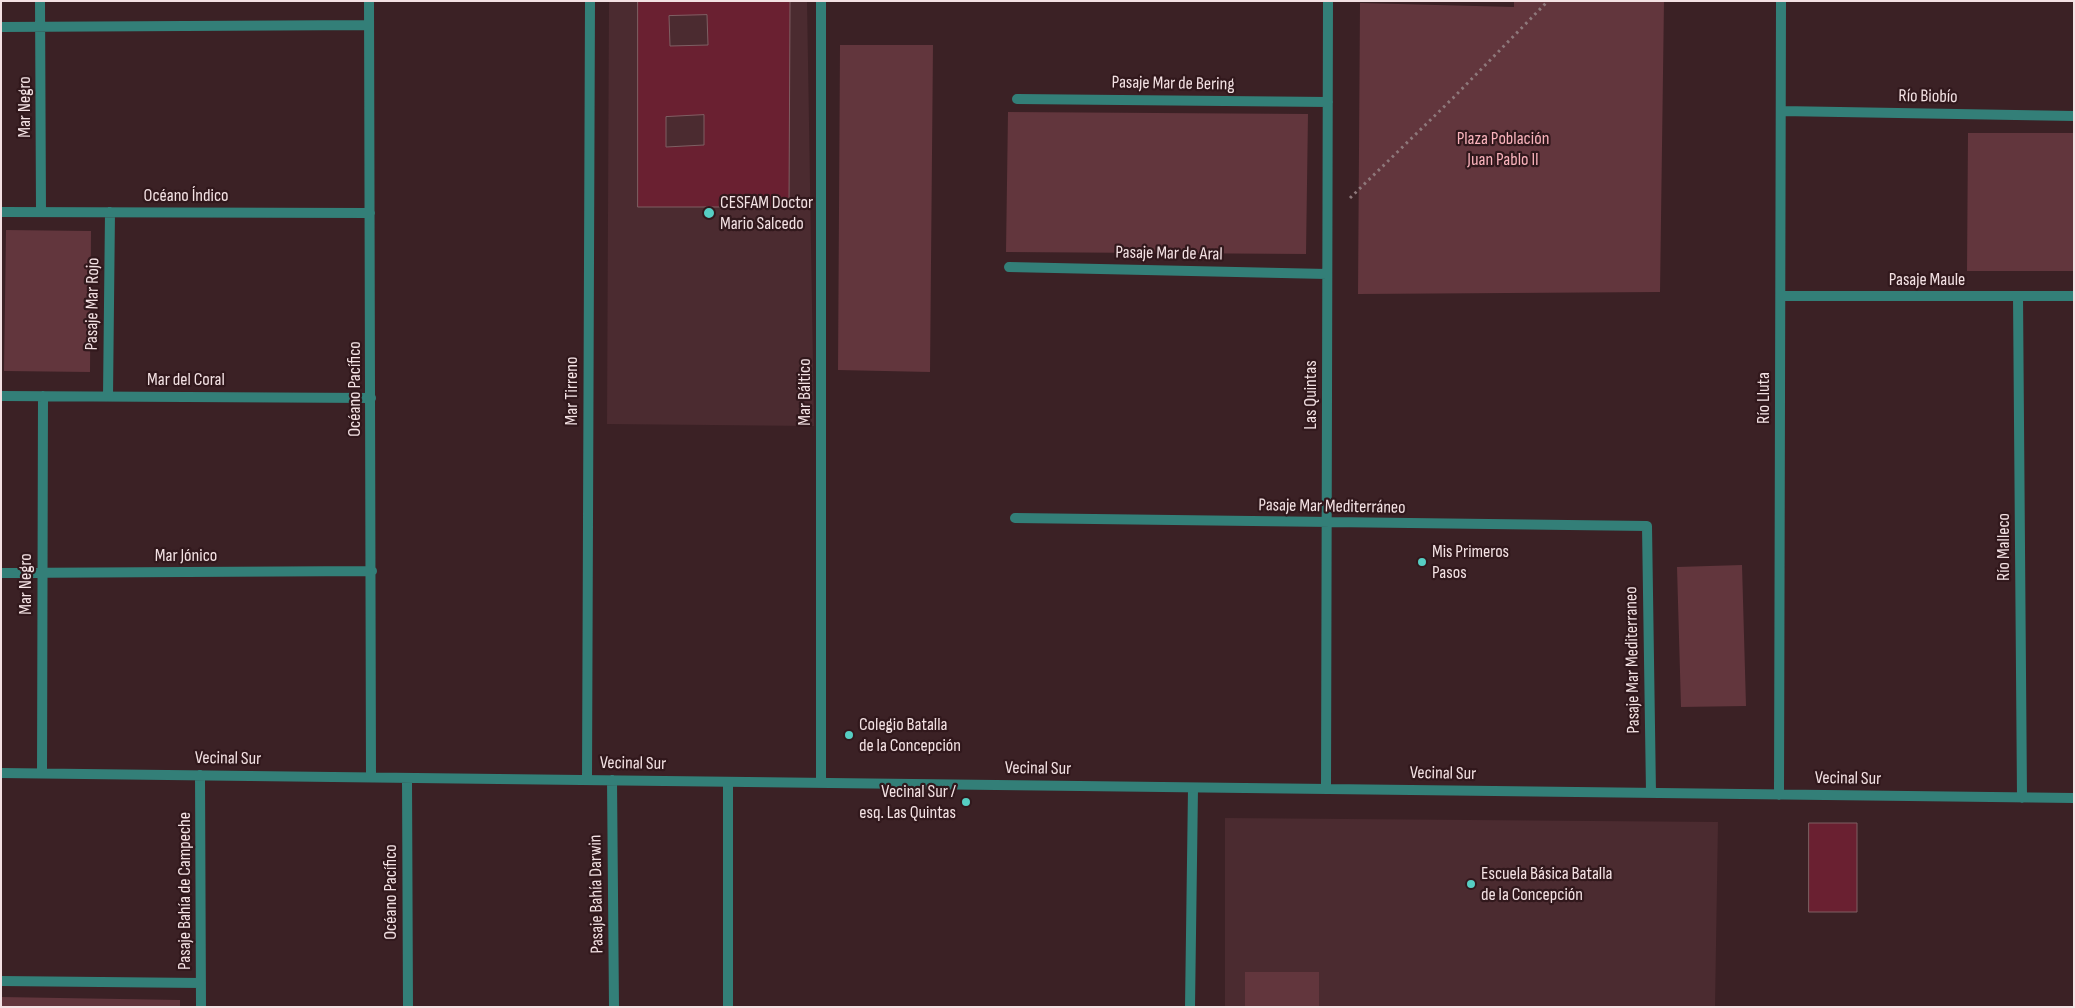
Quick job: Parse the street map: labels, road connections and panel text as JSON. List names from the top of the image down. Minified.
{"streets":{"street":["Pasaje Mar de Bering","Río Biobío","Mar Negro","Océano Índico","Pasaje Mar de Aral","Pasaje Maule","Pasaje Mar Rojo","Mar del Coral","Océano Pacífico","Mar Tirreno","Mar Báltico","Las Quintas","Río Lluta","Pasaje Mar Mediterráneo","Río Malleco","Mar Jónico","Pasaje Mar Mediterraneo","Vecinal Sur","Pasaje Bahía de Campeche","Pasaje Bahía Darwin"]},"crossings":[["Pasaje Mar de Bering","Las Quintas"],["Río Biobío","Río Lluta"],["Mar Negro","Océano Índico"],["Mar Negro","Mar del Coral"],["Mar Negro","Mar Jónico"],["Mar Negro","Vecinal Sur"],["Océano Índico","Pasaje Mar Rojo"],["Océano Índico","Océano Pacífico"],["Pasaje Mar de Aral","Las Quintas"],["Pasaje Maule","Río Lluta"],["Pasaje Maule","Río Malleco"],["Pasaje Mar Rojo","Mar del Coral"],["Mar del Coral","Océano Pacífico"],["Océano Pacífico","Mar Jónico"],["Océano Pacífico","Vecinal Sur"],["Mar Tirreno","Vecinal Sur"],["Mar Báltico","Vecinal Sur"],["Las Quintas","Pasaje Mar Mediterráneo"],["Las Quintas","Vecinal Sur"],["Río Lluta","Vecinal Sur"],["Pasaje Mar Mediterráneo","Pasaje Mar Mediterraneo"],["Río Malleco","Vecinal Sur"],["Pasaje Mar Mediterraneo","Vecinal Sur"],["Vecinal Sur","Pasaje Bahía de Campeche"],["Vecinal Sur","Pasaje Bahía Darwin"]],"parks":["Plaza Población Juan Pablo II"],"places":["CESFAM Doctor Mario Salcedo","Mis Primeros Pasos","Colegio Batalla de la Concepción","Vecinal Sur / esq. Las Quintas","Escuela Básica Batalla de la Concepción"]}
